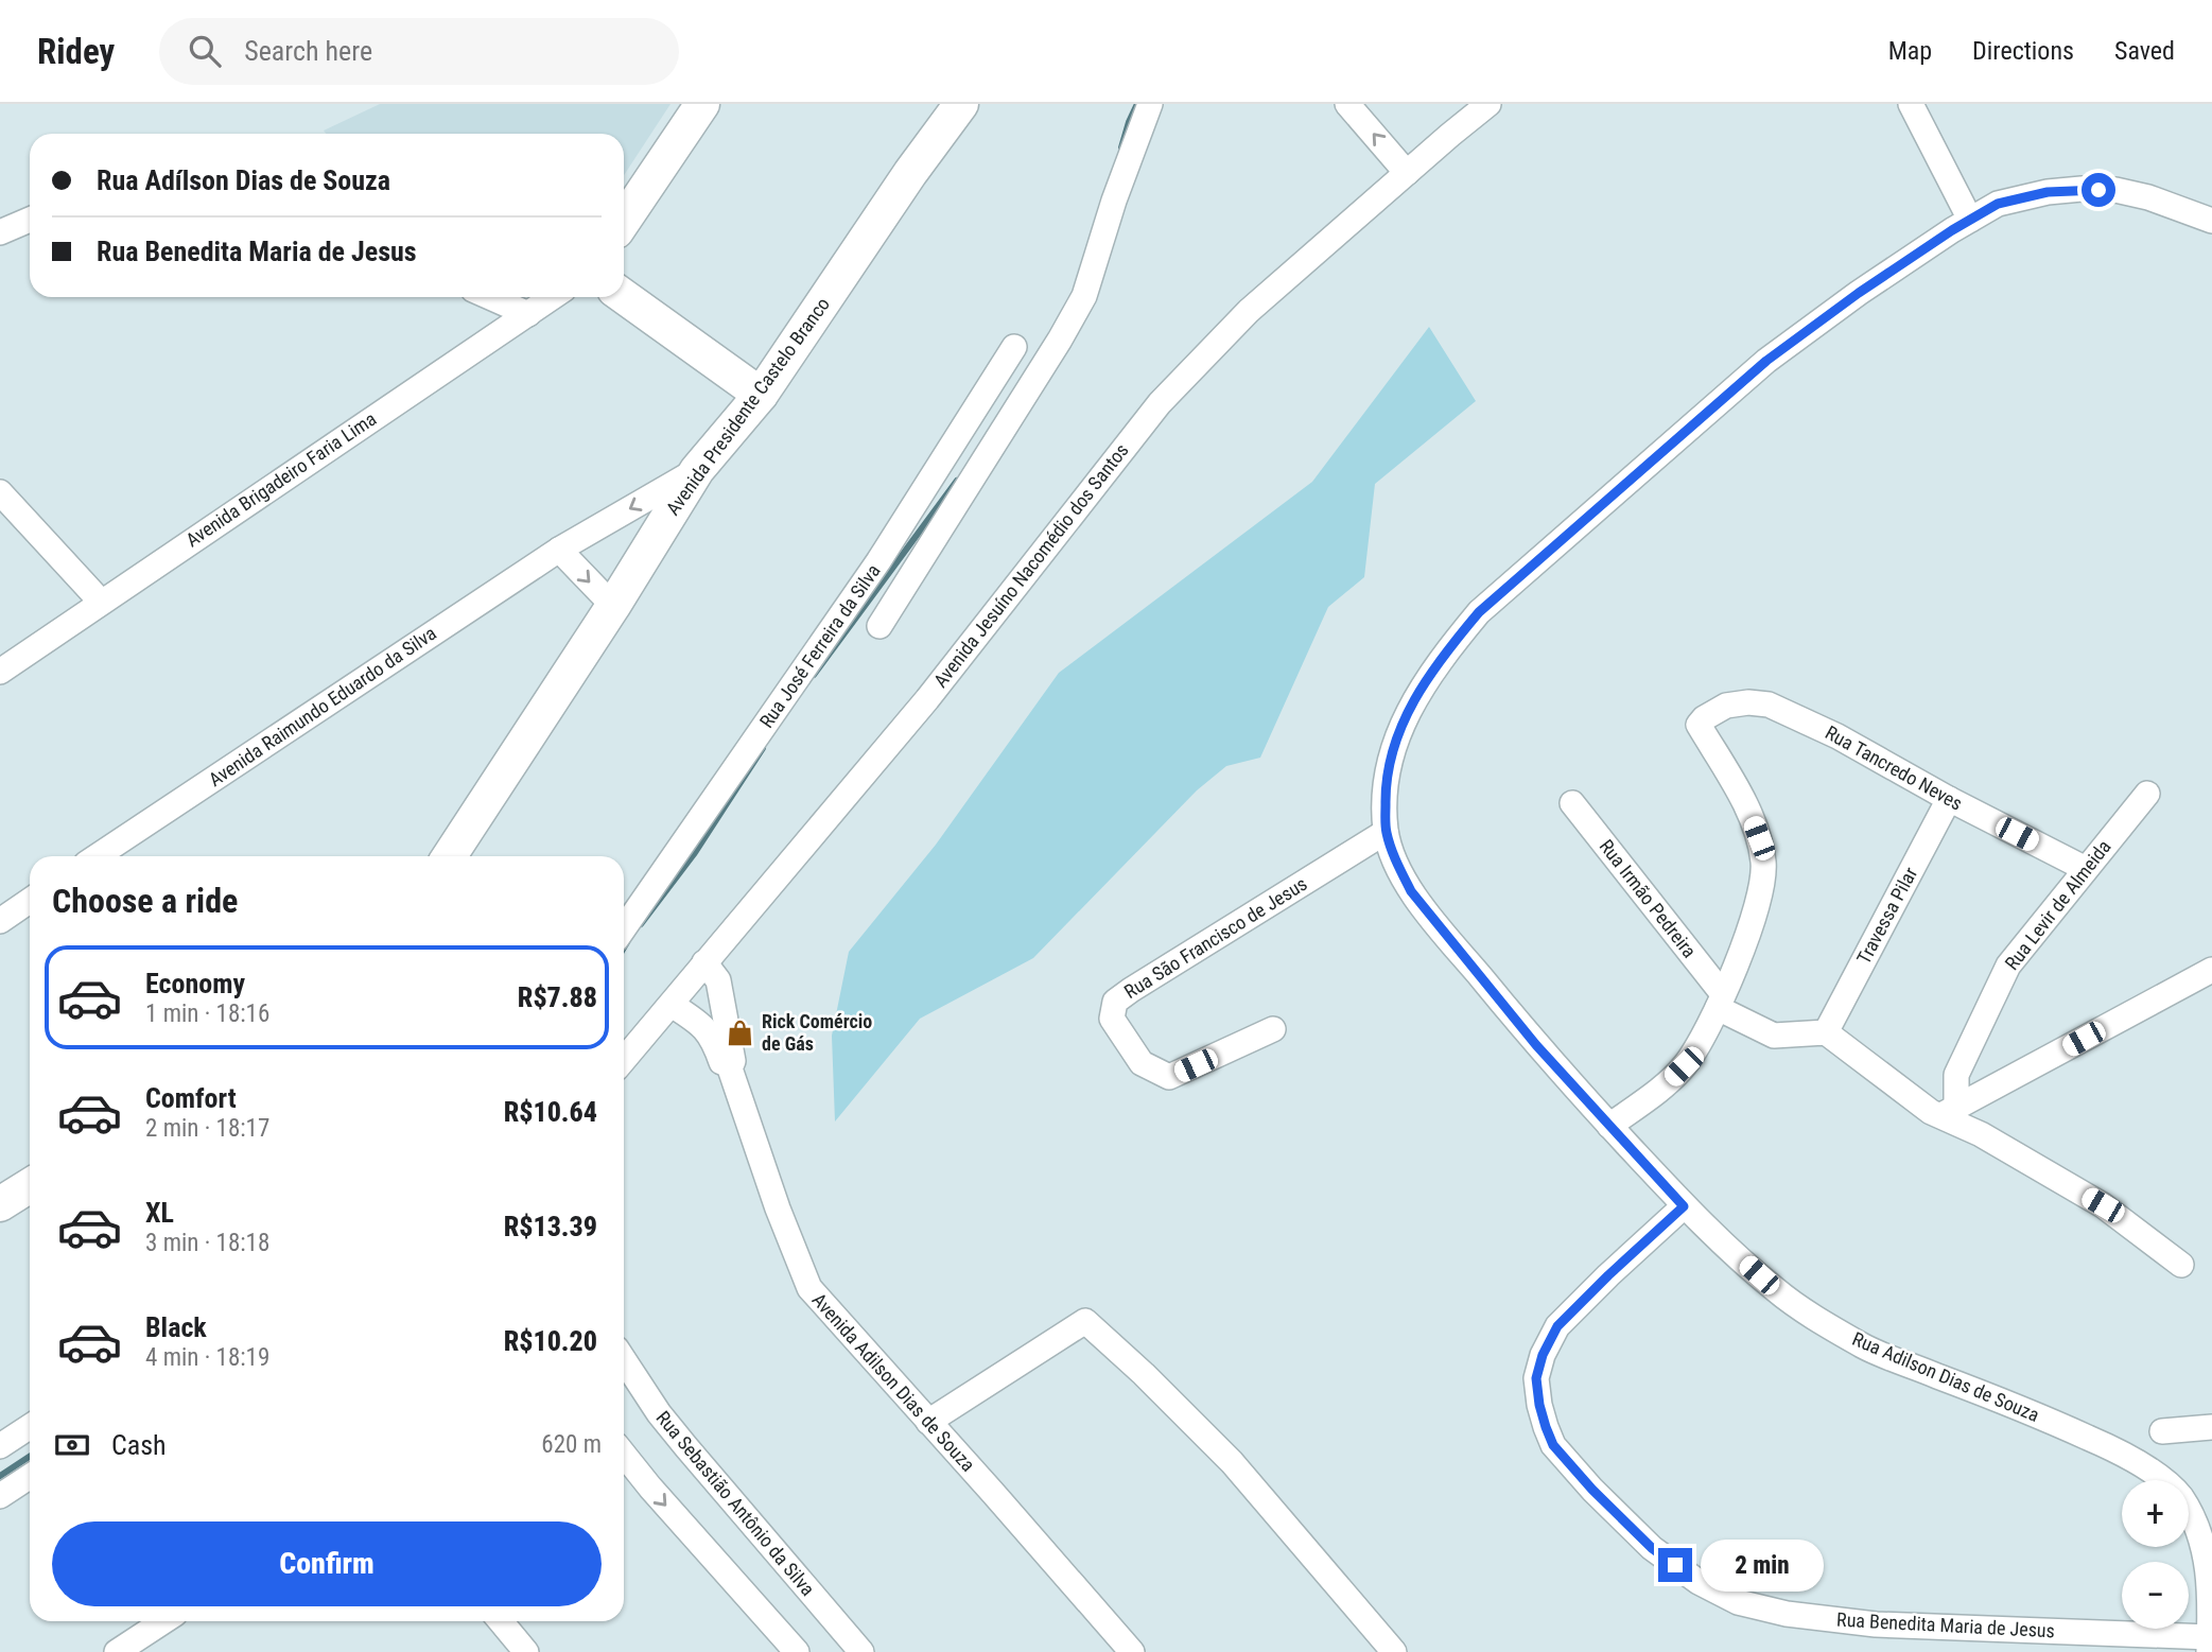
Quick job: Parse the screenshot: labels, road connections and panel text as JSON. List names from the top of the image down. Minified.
{"streets":{"street":["Avenida Presidente Castelo Branco","Avenida Brigadeiro Faria Lima","Avenida Jesuíno Nacomédio dos Santos","Rua José Ferreira da Silva","Avenida Raimundo Eduardo da Silva","Rua Tancredo Neves","Rua Irmão Pedreira","Rua Levir de Almeida","Travessa Pilar","Rua São Francisco de Jesus","Rua Adilson Dias de Souza","Avenida Adilson Dias de Souza","Rua Sebastião Antônio da Silva","Rua Benedita Maria de Jesus"]},"crossings":[["Avenida Presidente Castelo Branco","Avenida Raimundo Eduardo da Silva"],["Avenida Jesuíno Nacomédio dos Santos","Avenida Adilson Dias de Souza"],["Rua Tancredo Neves","Rua Irmão Pedreira"],["Rua Tancredo Neves","Rua Levir de Almeida"],["Rua Tancredo Neves","Travessa Pilar"],["Rua São Francisco de Jesus","Rua Adilson Dias de Souza"],["Rua Adilson Dias de Souza","Rua Benedita Maria de Jesus"]],"places":{"shop":["Rick Comércio de Gás"]},"page":{"header":"Ridey","search":"Search here","nav":["Map","Directions","Saved"],"banner":["Rua Adílson Dias de Souza","Rua Benedita Maria de Jesus"],"heading":"Choose a ride","list":[{"name":"Economy","note":"1 min · 18:16","value":"R$7.88"},{"name":"Comfort","note":"2 min · 18:17","value":"R$10.64"},{"name":"XL","note":"3 min · 18:18","value":"R$13.39"},{"name":"Black","note":"4 min · 18:19","value":"R$10.20"}],"pay":["Cash","620 m"],"map_buttons":["+","−"],"buttons":"Confirm","bubble":"2 min"}}
